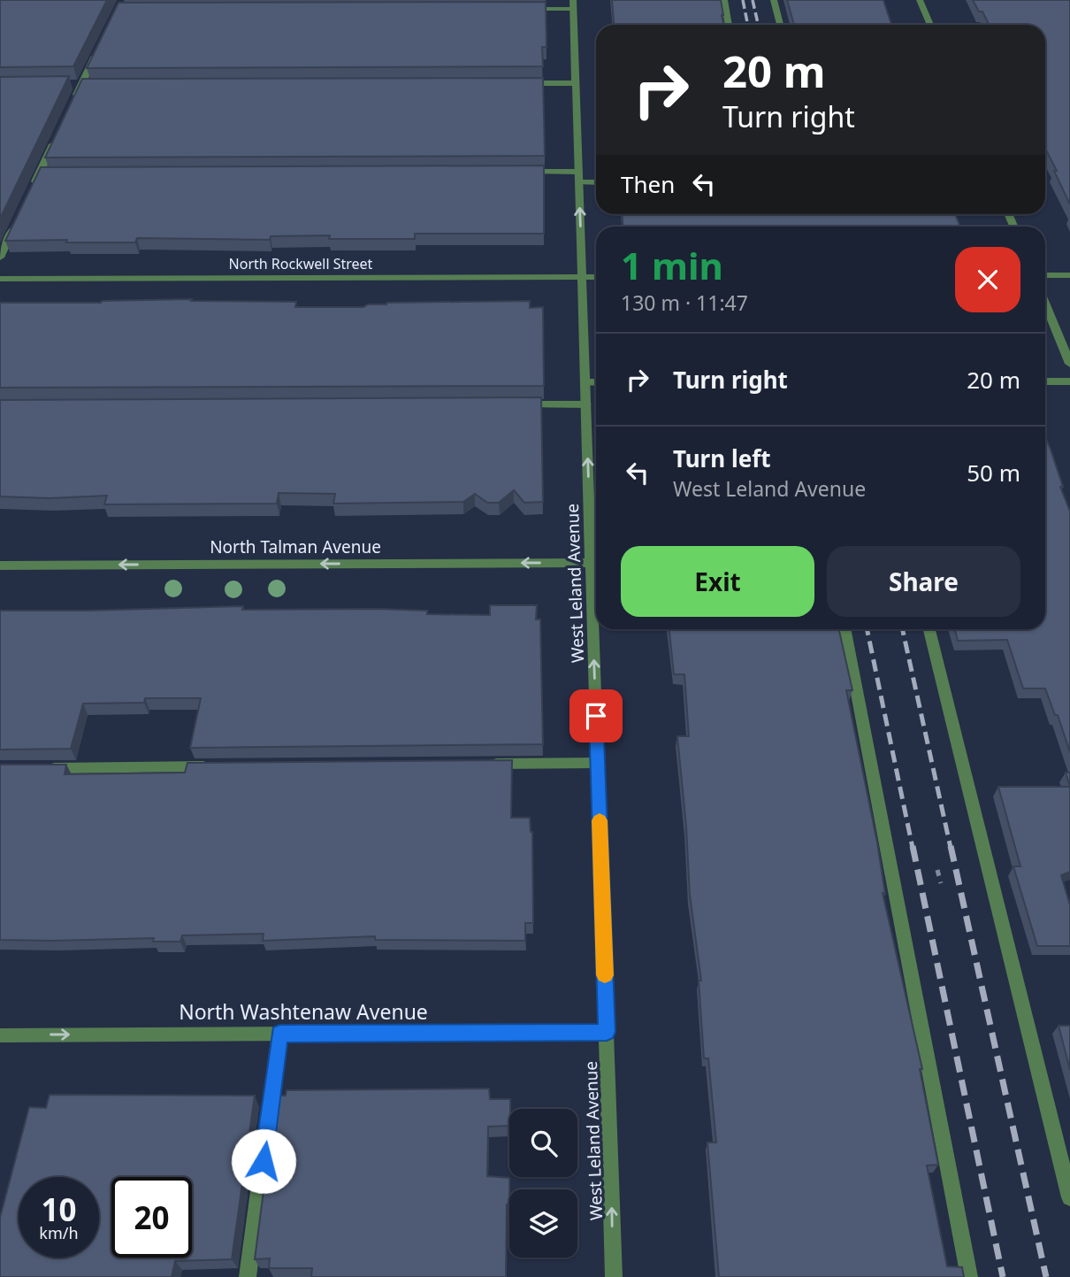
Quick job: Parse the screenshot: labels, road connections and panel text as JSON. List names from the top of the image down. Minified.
{"streets":{"street":["North Rockwell Street","North Talman Avenue","West Leland Avenue","North Washtenaw Avenue"]},"crossings":[["North Rockwell Street","West Leland Avenue"],["North Talman Avenue","West Leland Avenue"],["West Leland Avenue","North Washtenaw Avenue"]],"one_way":["North Talman Avenue","West Leland Avenue","North Washtenaw Avenue"],"page":{"turn":["20 m","Turn right"],"then":"Then","heading":["1 min","130 m · 11:47"],"list":[{"name":"Turn right","value":"20 m"},{"name":"Turn left","note":"West Leland Avenue","value":"50 m"}],"buttons":["Exit","Share"],"speed":"10 km/h","limit":"20"}}
